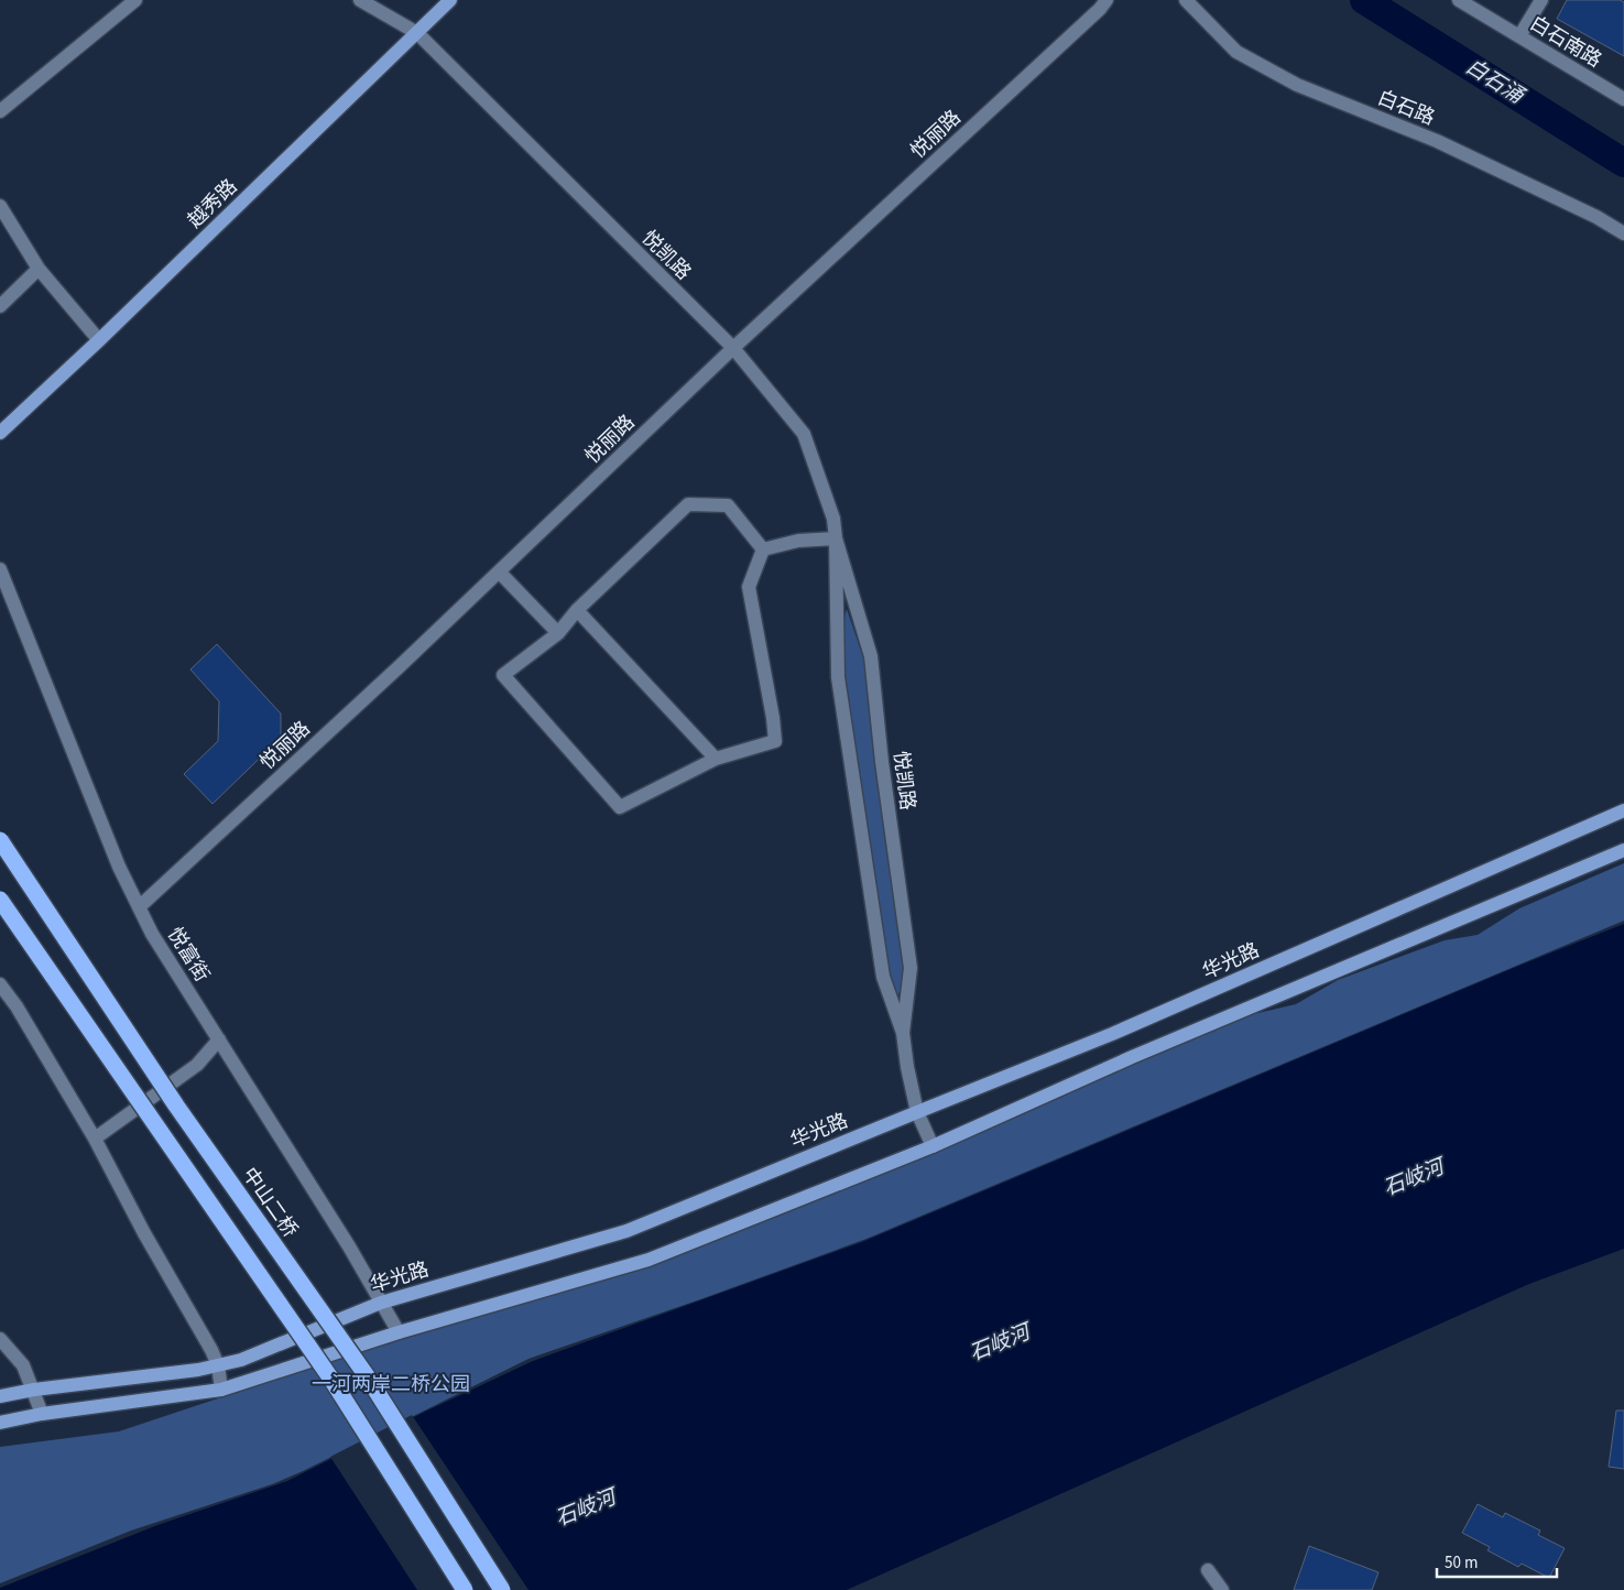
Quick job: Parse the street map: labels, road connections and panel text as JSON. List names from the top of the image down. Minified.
{"streets":{"highway":["中山二桥"],"main road":["越秀路","华光路"],"street":["白石南路","白石路","悦丽路","悦凯路","悦富街"]},"crossings":[["悦丽路","悦凯路"],["悦丽路","悦富街"],["越秀路","悦凯路"],["悦凯路","华光路"],["悦富街","华光路"]],"water":["白石涌","石岐河"],"parks":["一河两岸二桥公园"],"scale_bar":"50 m"}
